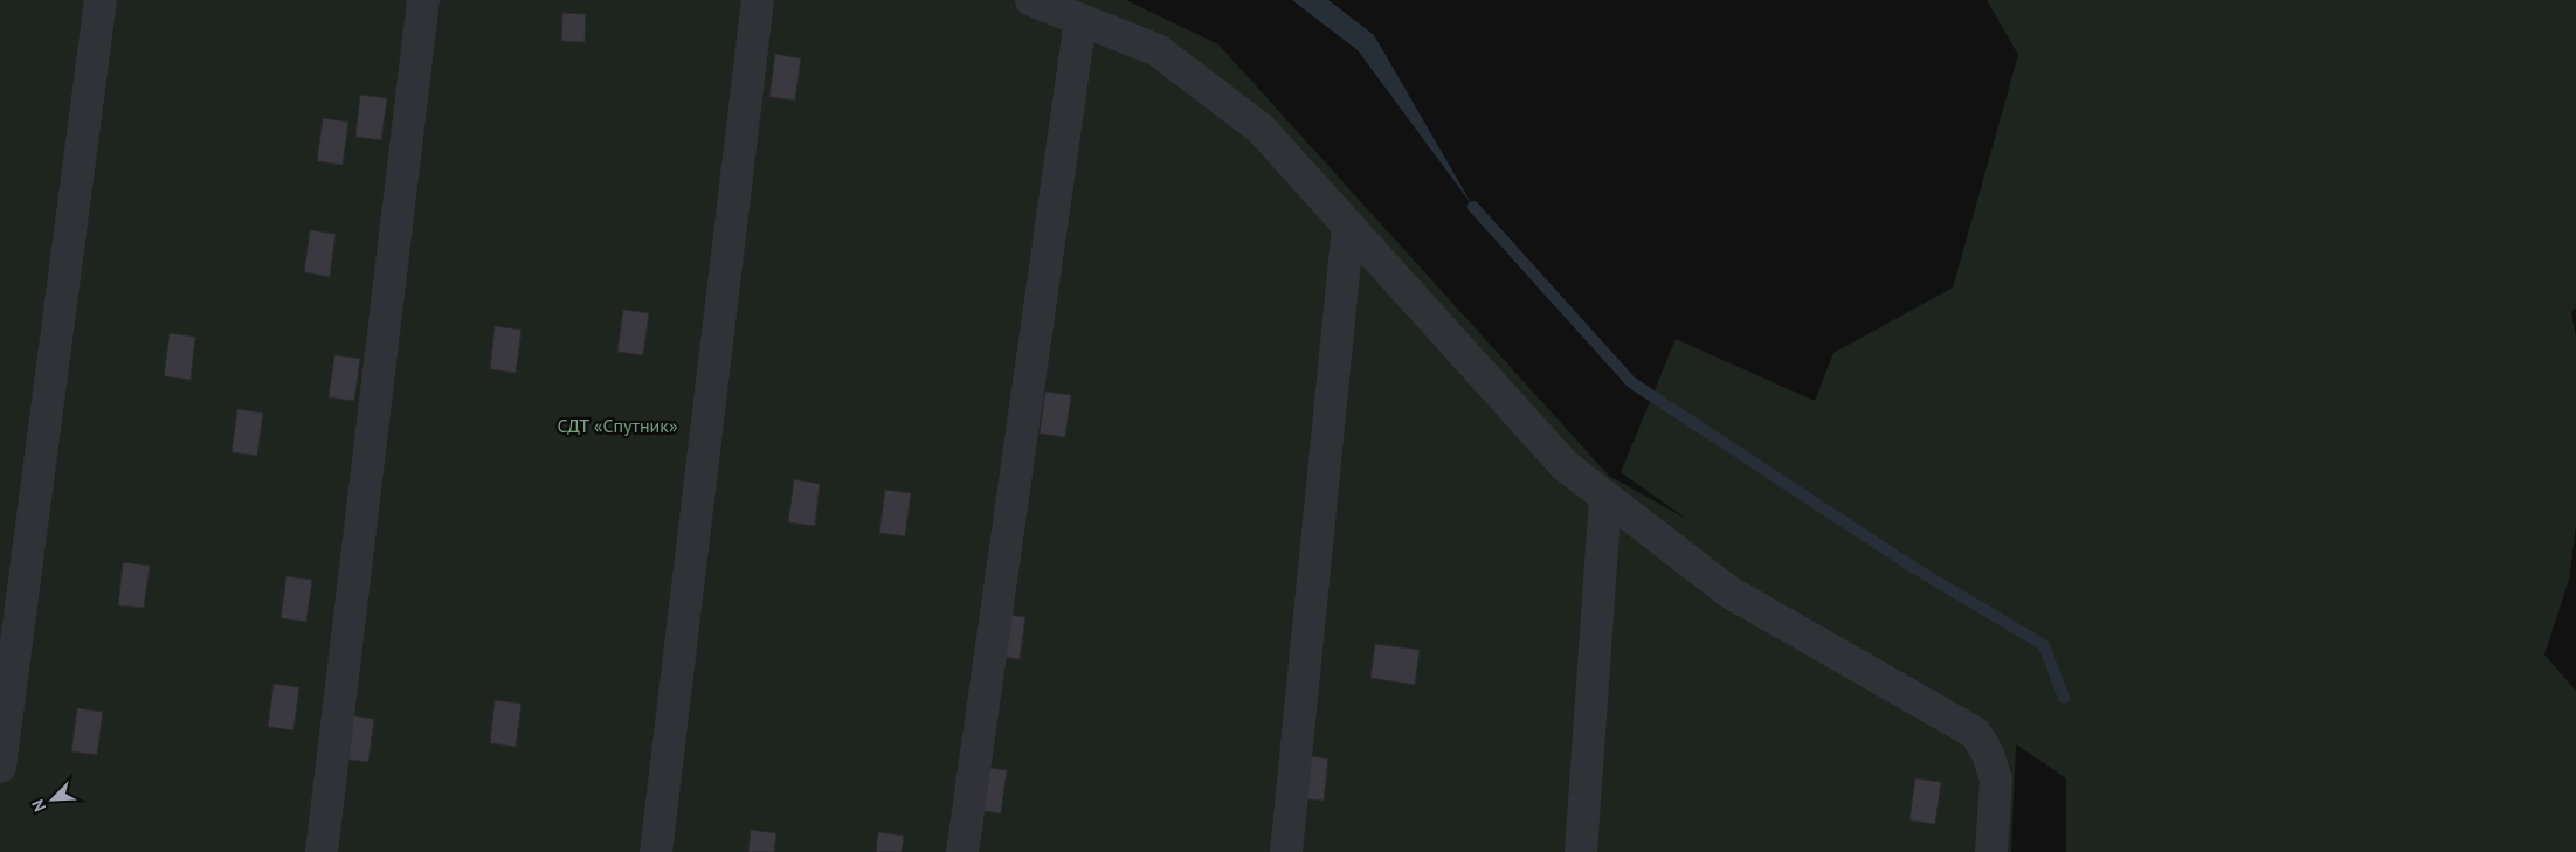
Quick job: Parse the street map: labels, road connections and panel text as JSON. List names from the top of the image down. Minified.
{"parks":["СДТ «Спутник»"],"north":"bottom left"}
